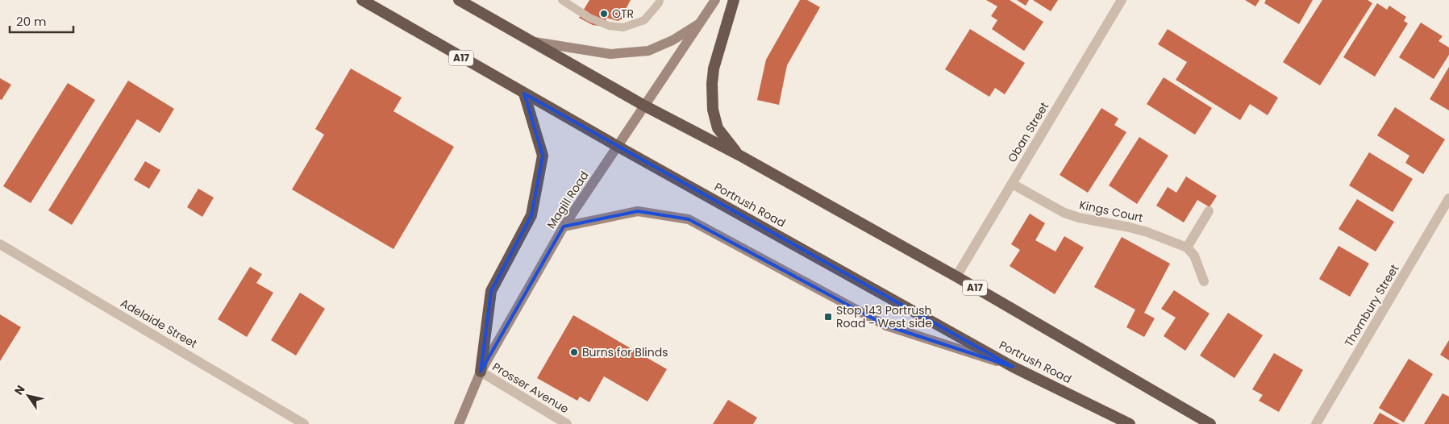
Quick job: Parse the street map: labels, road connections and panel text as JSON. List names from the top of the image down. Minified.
{"streets":{"highway":["A17","Portrush Road"],"main road":["Magill Road"],"street":["Oban Street","Kings Court","Thornbury Street","Adelaide Street","Prosser Avenue"]},"crossings":[["A17","Oban Street"],["A17","Magill Road"],["Oban Street","Kings Court"],["Magill Road","Portrush Road"],["Magill Road","Prosser Avenue"]],"places":{"other":["OTR","Burns for Blinds"],"transit":["Stop 143 Portrush Road - West side"]},"scale_bar":"20 m","north":"top left"}
